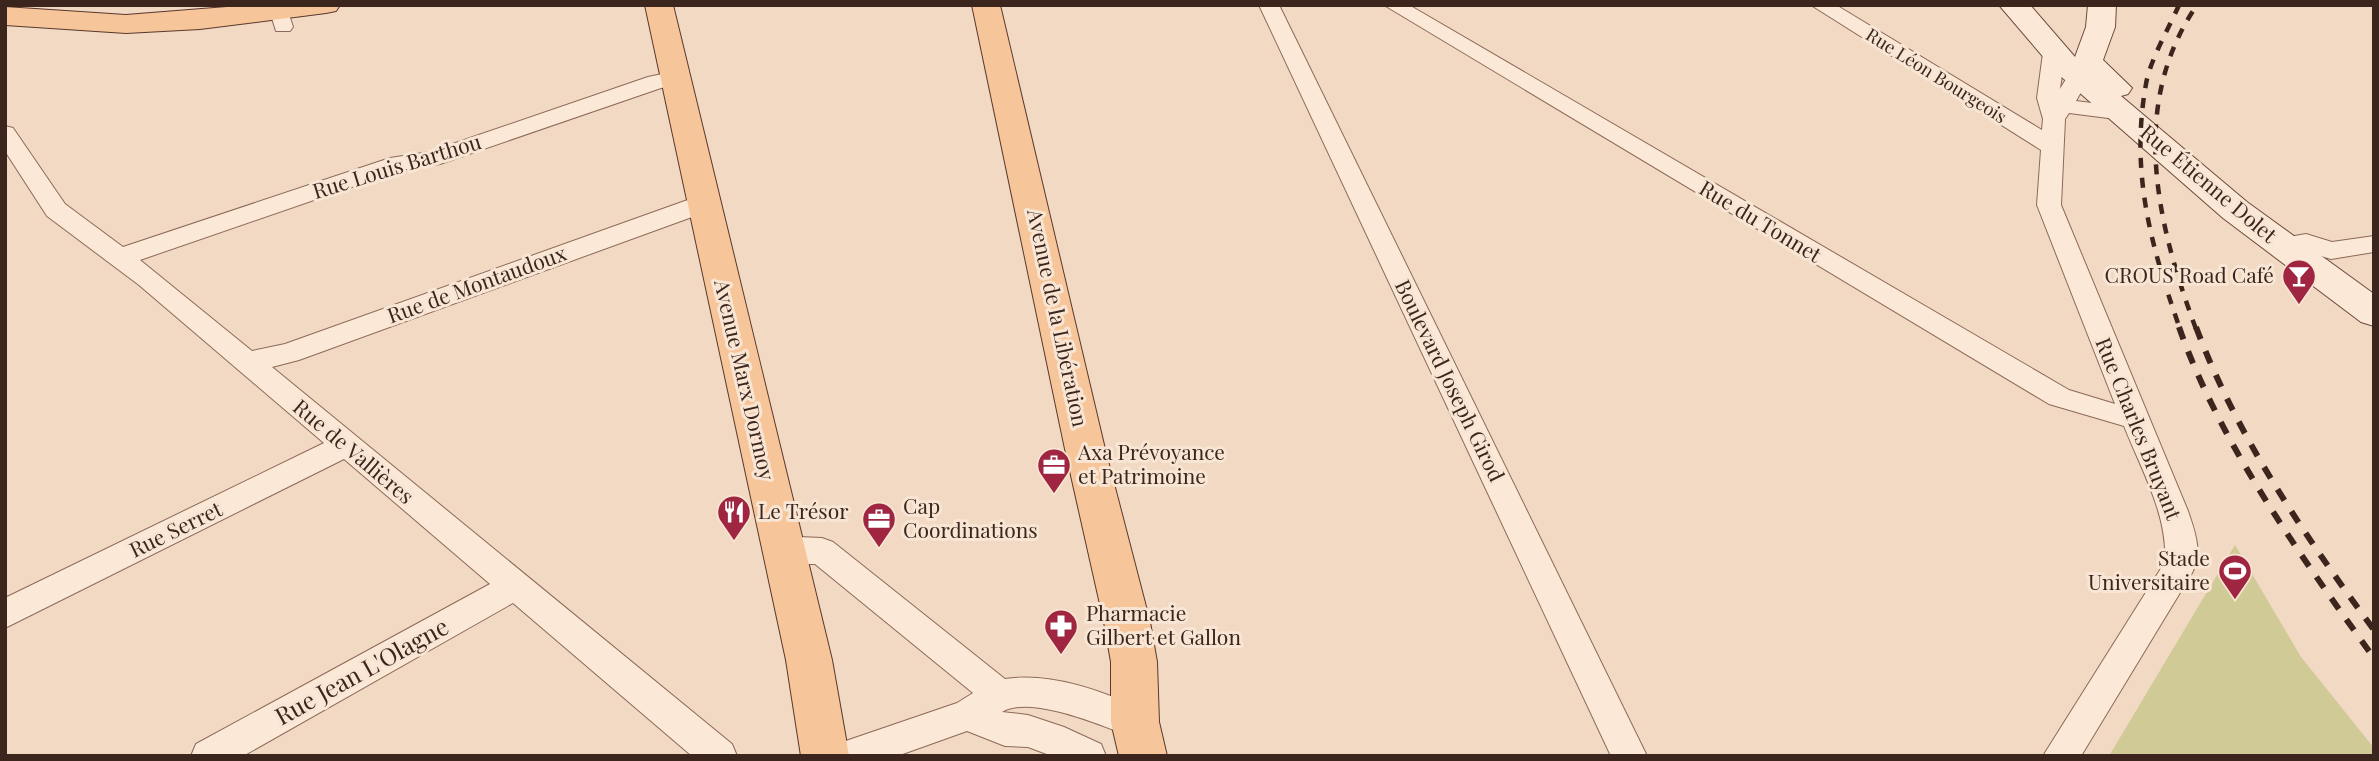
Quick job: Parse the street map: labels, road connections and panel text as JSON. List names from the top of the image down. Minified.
{"streets":{"main road":["Rue Étienne Dolet","Avenue de la Libération","Avenue Marx Dormoy"],"street":["Rue Léon Bourgeois","Rue Louis Barthou","Rue du Tonnet","Rue de Montaudoux","Boulevard Joseph Girod","Rue Charles Bruyant","Rue de Vallières","Rue Serret","Rue Jean L'Olagne"]},"crossings":[["Rue Léon Bourgeois","Rue Charles Bruyant"],["Rue Louis Barthou","Avenue Marx Dormoy"],["Rue Louis Barthou","Rue de Vallières"],["Rue Étienne Dolet","Rue Charles Bruyant"],["Rue du Tonnet","Rue Charles Bruyant"],["Rue de Montaudoux","Avenue Marx Dormoy"],["Rue de Montaudoux","Rue de Vallières"],["Rue de Vallières","Rue Serret"],["Rue de Vallières","Rue Jean L'Olagne"]],"places":{"bar":["CROUS Road Café"],"office":["Axa Prévoyance et Patrimoine","Cap Coordinations"],"restaurant":["Le Trésor"],"sports":["Stade Universitaire"],"pharmacy":["Pharmacie Gilbert et Gallon"]}}
